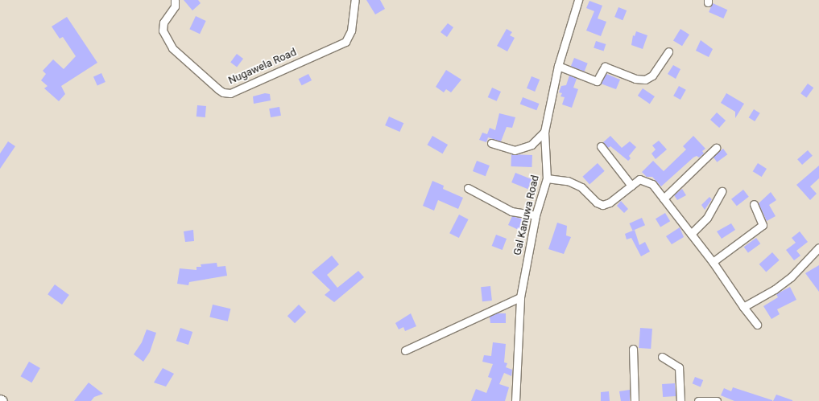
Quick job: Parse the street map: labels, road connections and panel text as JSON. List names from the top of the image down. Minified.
{"streets":{"street":["Nugawela Road","Gal Kanuwa Road"]}}
